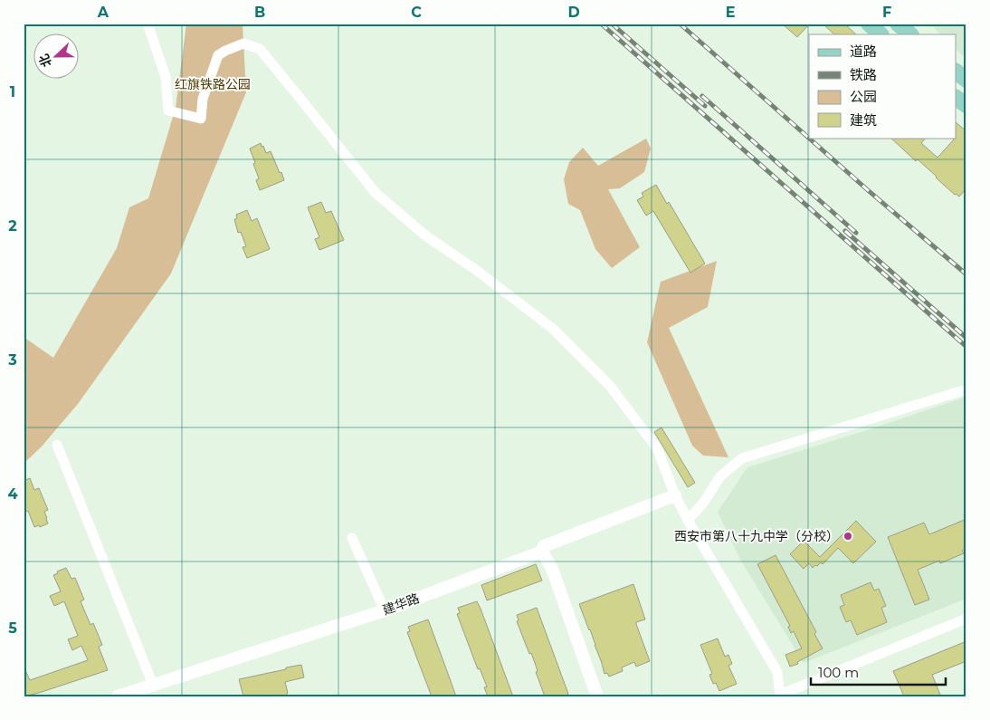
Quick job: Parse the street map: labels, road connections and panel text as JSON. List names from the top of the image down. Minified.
{"streets":{"street":["建华路"]},"parks":["红旗铁路公园"],"places":["西安市第八十九中学（分校）"],"legend":["道路","铁路","公园","建筑"],"scale_bar":"100 m","north":"left","grid":{"columns":["A","B","C","D","E","F"],"rows":["1","2","3","4","5"]}}
